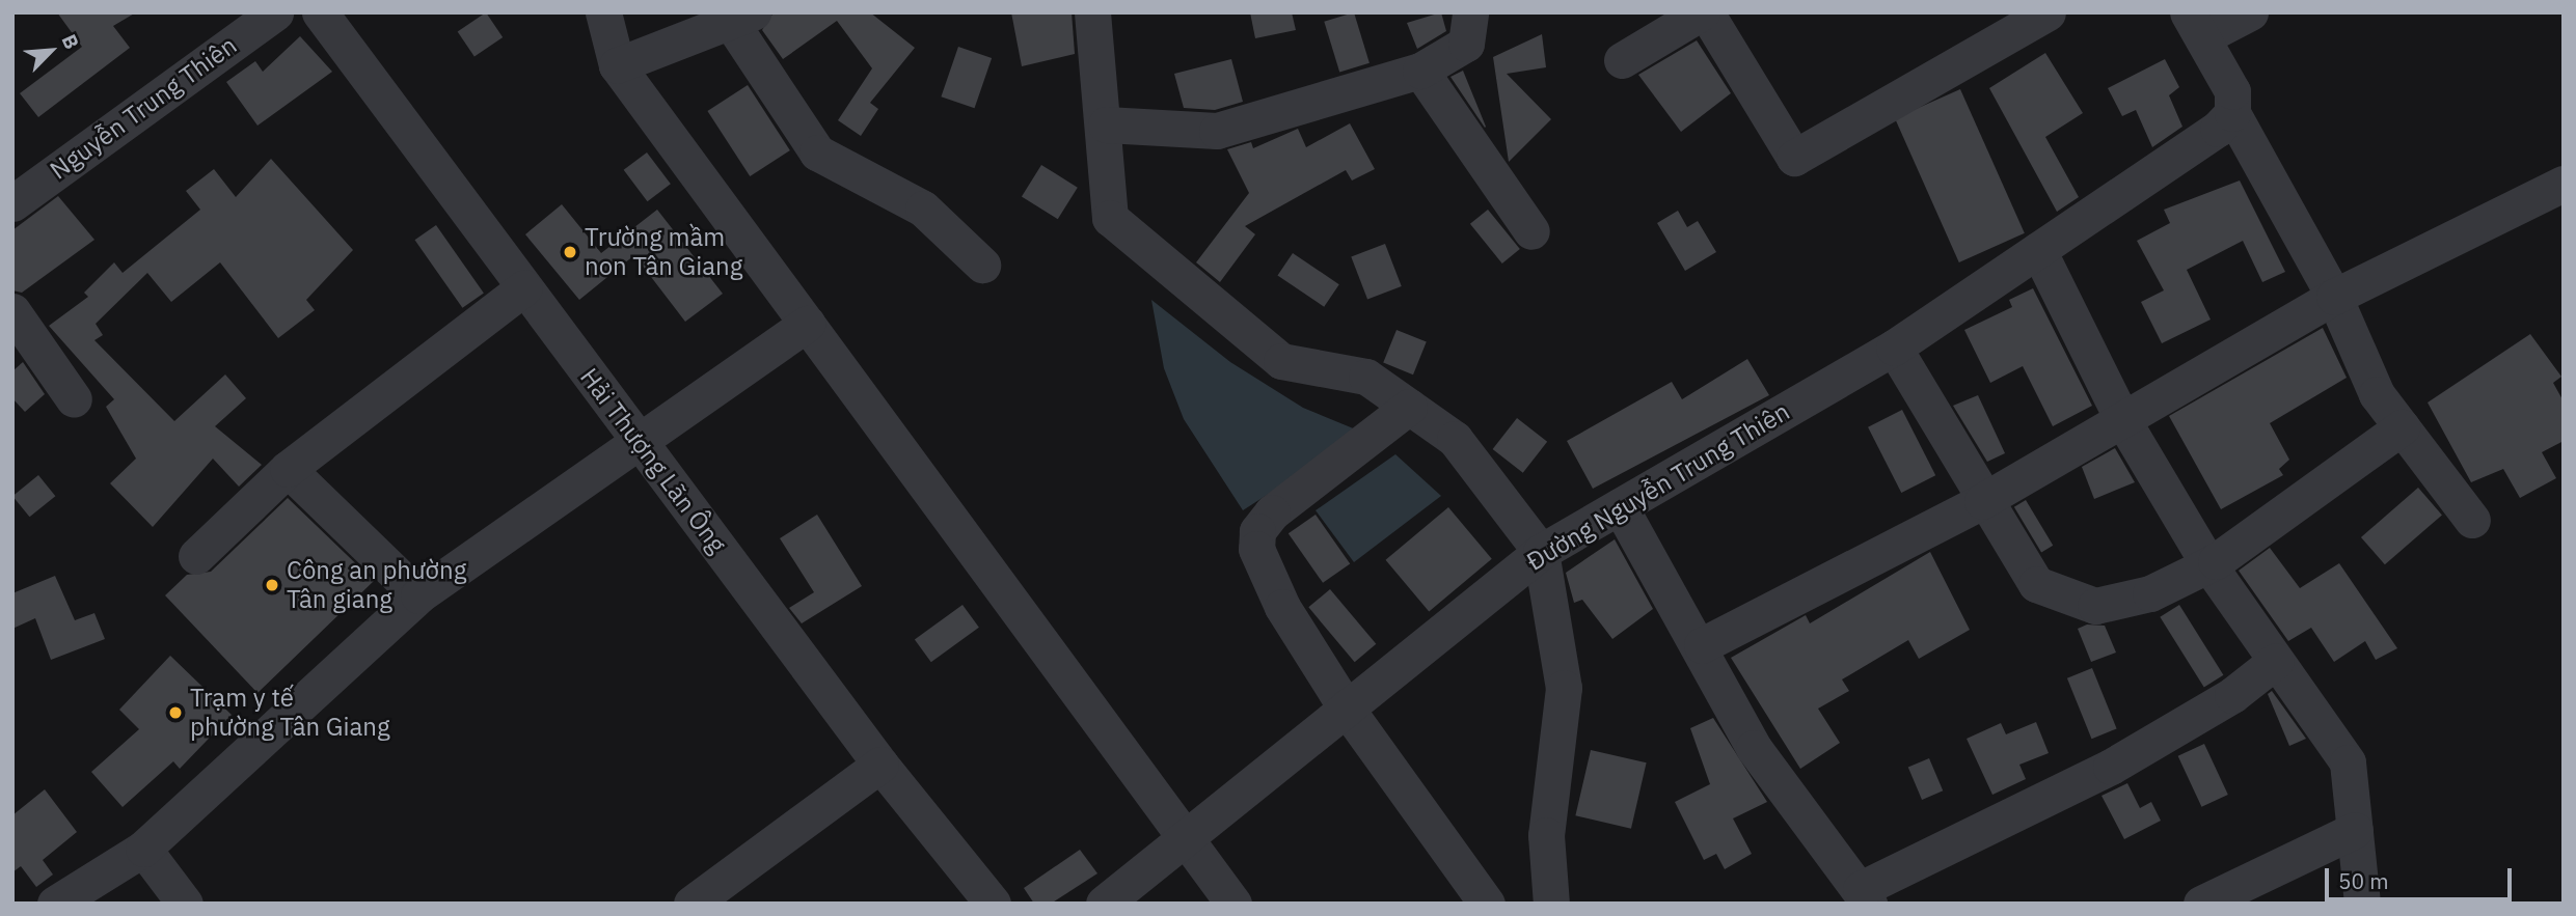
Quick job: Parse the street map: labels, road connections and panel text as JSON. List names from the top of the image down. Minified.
{"streets":{"street":["Nguyễn Trung Thiên","Hải Thượng Lãn Ông","Đường Nguyễn Trung Thiên"]},"places":["Trường mầm non Tân Giang","Công an phường Tân giang","Trạm y tế phường Tân Giang"],"scale_bar":"50 m","north":"top right"}
